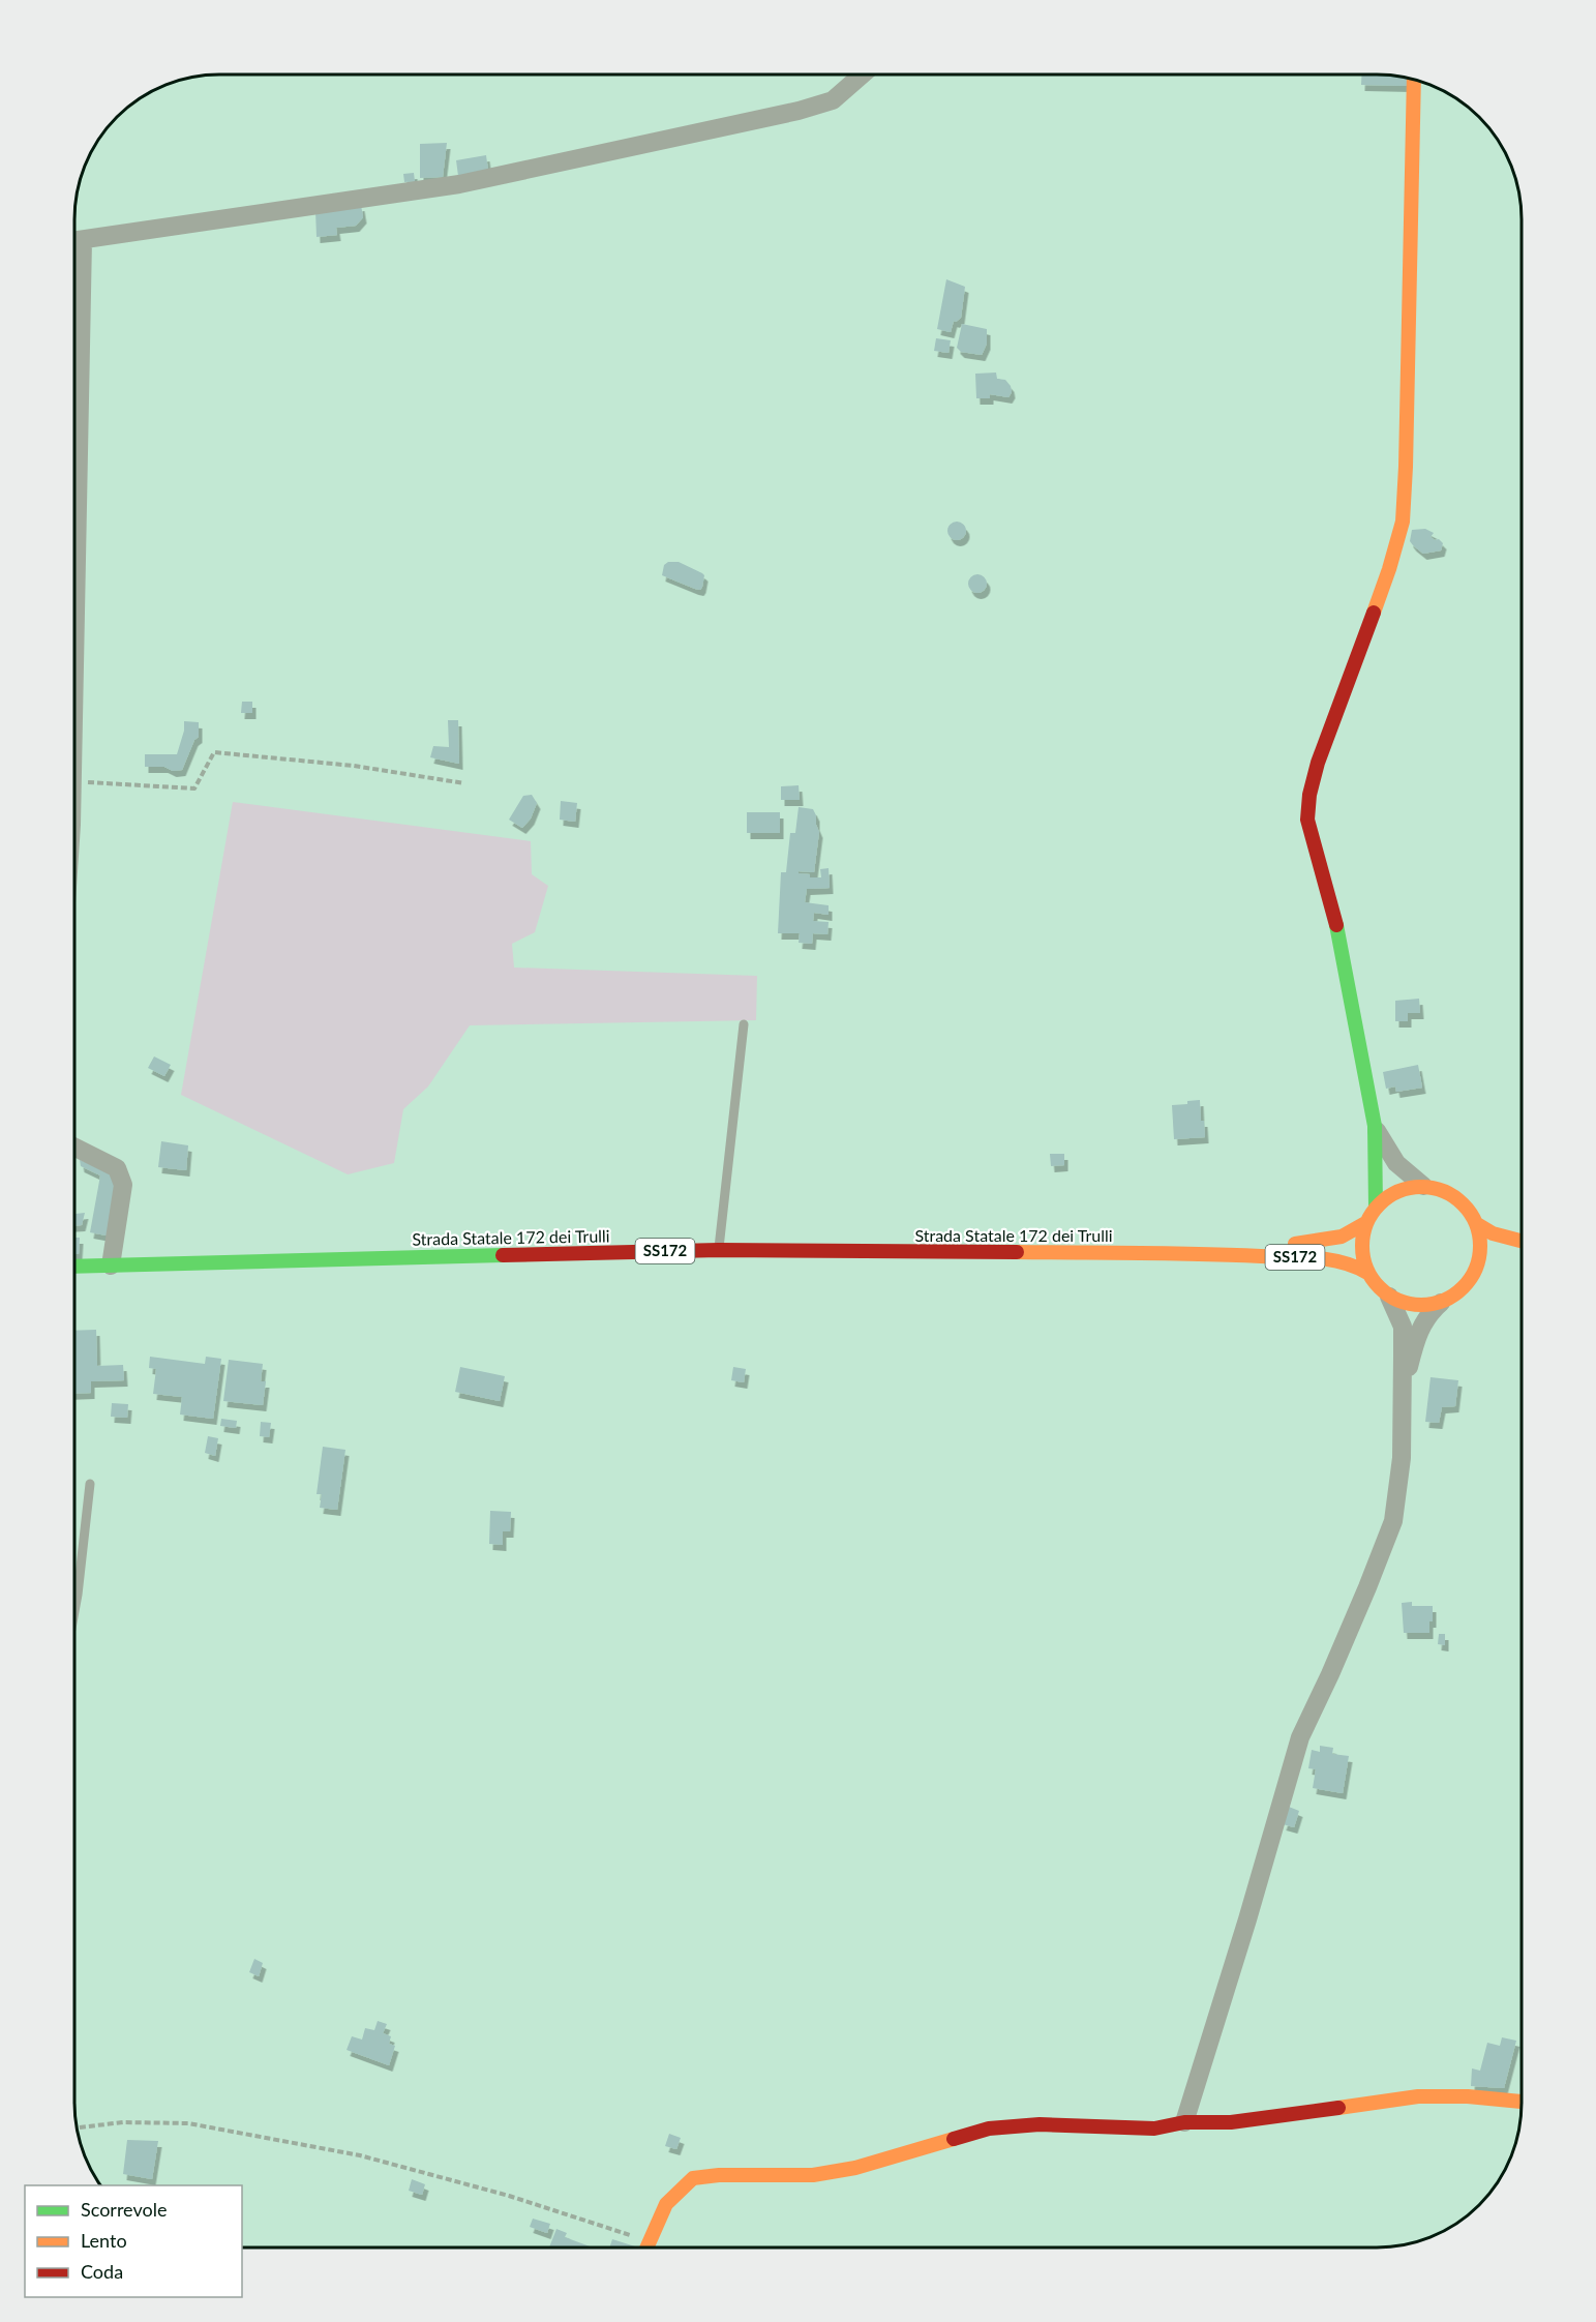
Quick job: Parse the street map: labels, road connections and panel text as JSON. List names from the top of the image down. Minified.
{"streets":{"street":["Strada Statale 172 dei Trulli","SS172"]},"legend":["Scorrevole","Lento","Coda"]}
